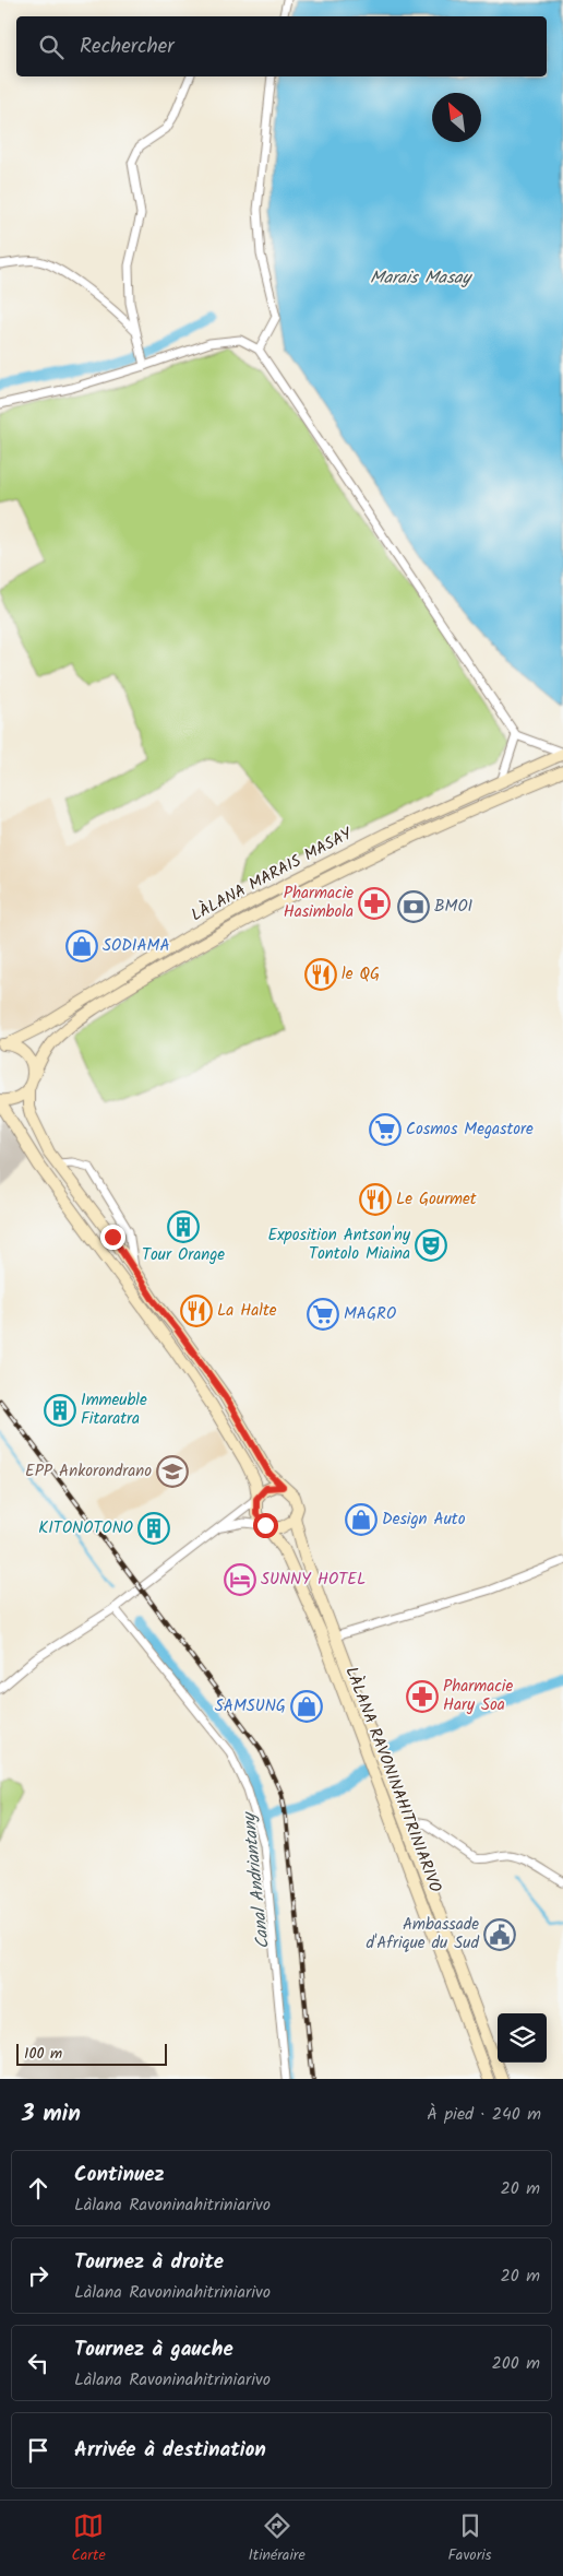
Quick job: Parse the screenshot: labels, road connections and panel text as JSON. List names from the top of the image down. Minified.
{"streets":{"main road":["LÀLANA MARAIS MASAY","LÀLANA RAVONINAHITRINIARIVO"]},"crossings":[["LÀLANA MARAIS MASAY","LÀLANA RAVONINAHITRINIARIVO"]],"water":["Marais Masay","Canal Andriantany"],"places":{"pharmacy":["Pharmacie Hasimbola","Pharmacie Hary Soa"],"bank":["BMOI"],"shop":["SODIAMA","Design Auto","SAMSUNG"],"restaurant":["le QG","Le Gourmet","La Halte"],"supermarket":["Cosmos Megastore","MAGRO"],"building":["Tour Orange","Immeuble Fitaratra","KITONOTONO"],"theatre":["Exposition Antson'ny Tontolo Miaina"],"school or university":["EPP Ankorondrano"],"hotel":["SUNNY HOTEL"],"public building":["Ambassade d'Afrique du Sud"]},"scale_bar":"100 m","north":"top left","page":{"search":"Rechercher","scale":"100 m","heading":["3 min","À pied · 240 m"],"list":[["Continuez","Làlana Ravoninahitriniarivo","20 m"],["Tournez à droite","Làlana Ravoninahitriniarivo","20 m"],["Tournez à gauche","Làlana Ravoninahitriniarivo","200 m"],"Arrivée à destination"],"nav":["Carte","Itinéraire","Favoris"]}}
